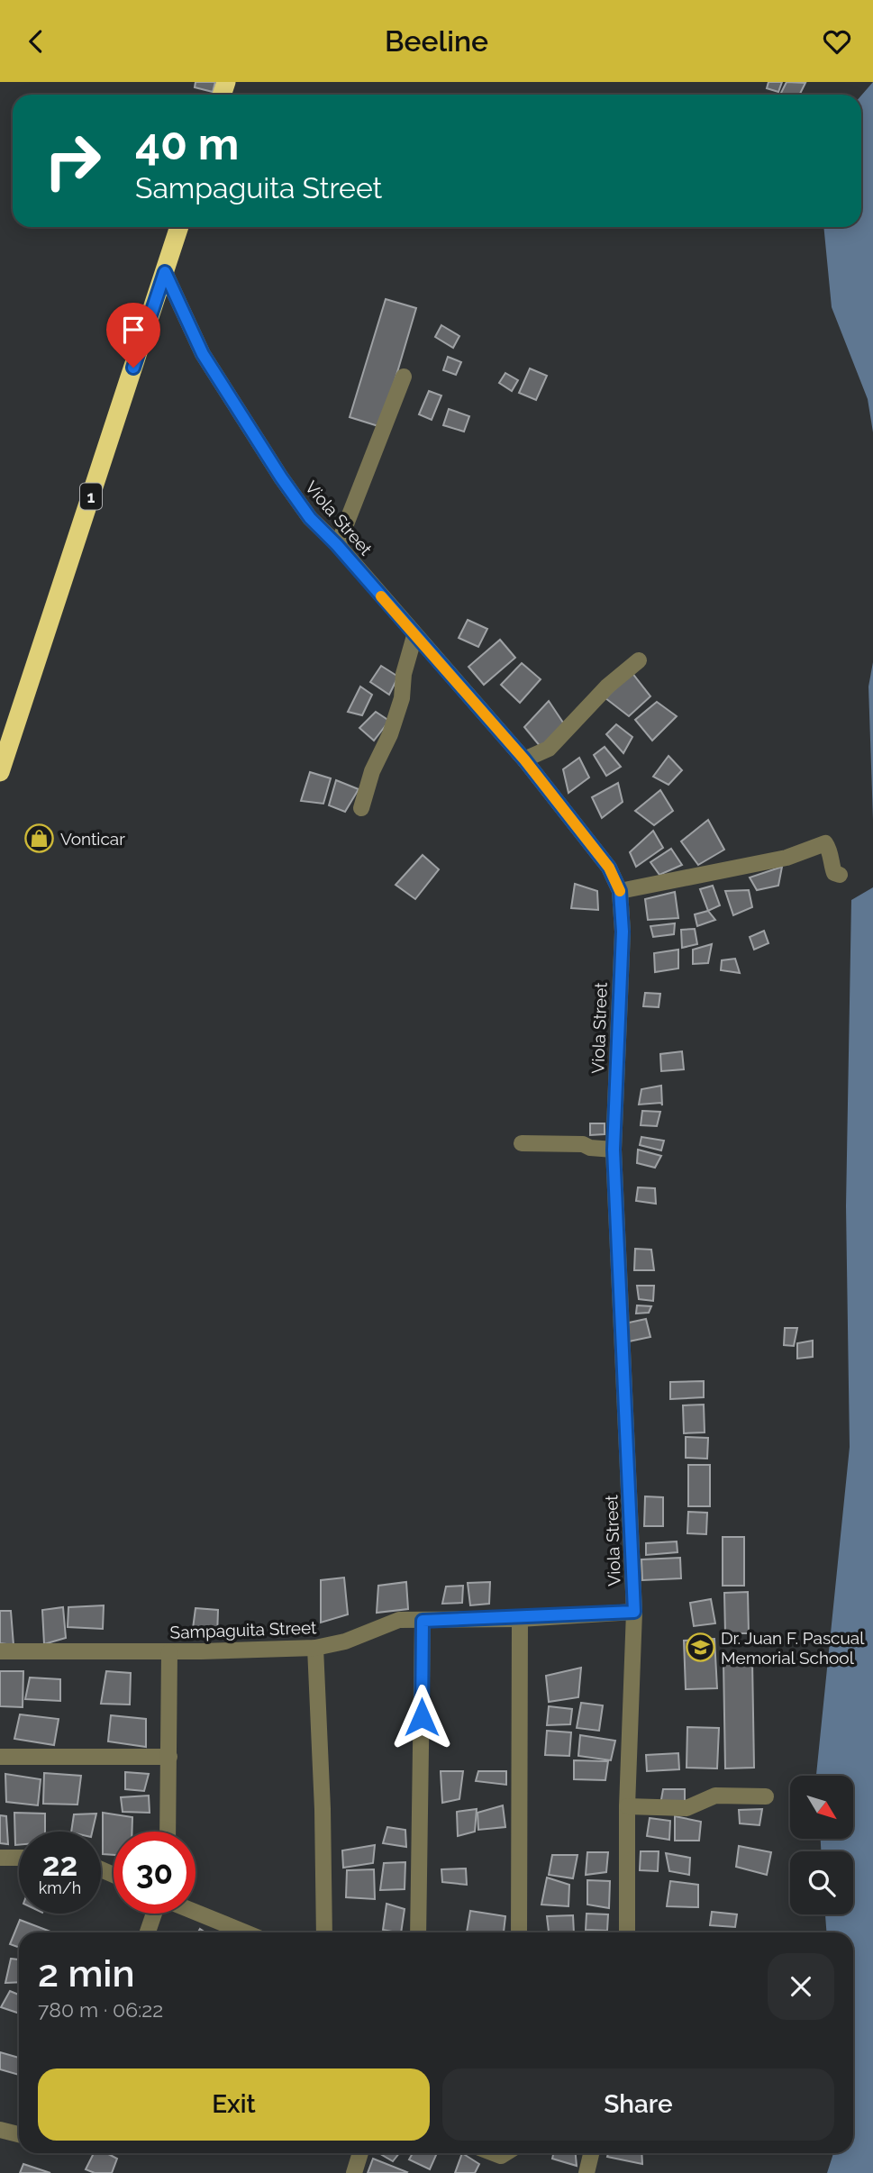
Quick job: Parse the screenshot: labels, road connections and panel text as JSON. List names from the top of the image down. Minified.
{"streets":{"highway":["1"],"street":["Viola Street","Sampaguita Street"]},"crossings":[["1","Viola Street"],["Viola Street","Sampaguita Street"]],"places":{"shop":["Vonticar"],"school or university":["Dr. Juan F. Pascual Memorial School"]},"north":"bottom right","page":{"header":"Beeline","turn":["40 m","Sampaguita Street"],"speed":"22 km/h","limit":"30","heading":["2 min","780 m · 06:22"],"buttons":["Exit","Share"]}}
